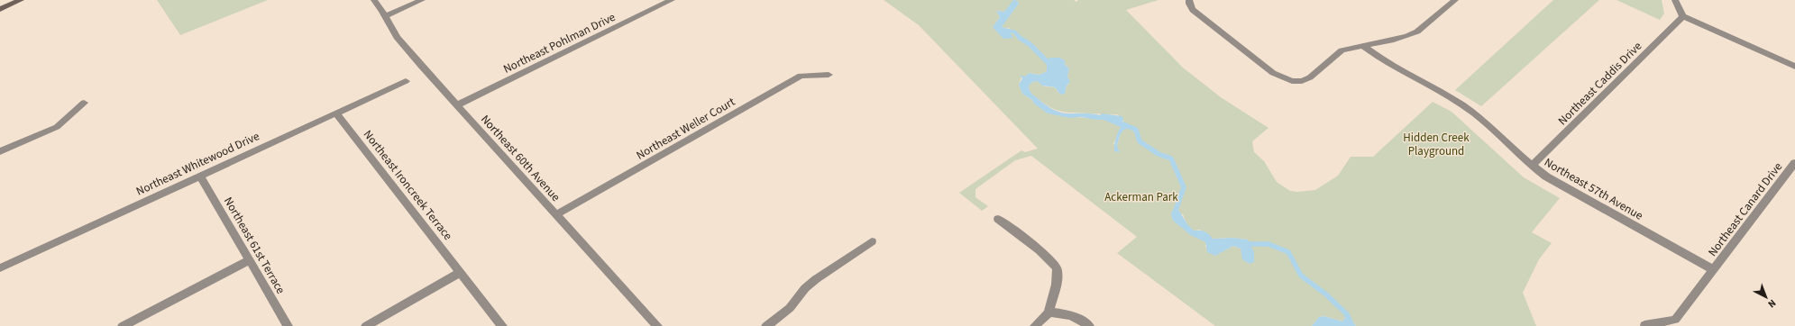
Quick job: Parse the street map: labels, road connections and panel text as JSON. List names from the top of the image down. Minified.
{"streets":{"street":["Northeast Pohlman Drive","Northeast Caddis Drive","Northeast Weller Court","Northeast 60th Avenue","Northeast Whitewood Drive","Northeast Ironcreek Terrace","Northeast 57th Avenue","Northeast Canard Drive","Northeast 61st Terrace"]},"crossings":[["Northeast Pohlman Drive","Northeast 60th Avenue"],["Northeast Caddis Drive","Northeast 57th Avenue"],["Northeast Weller Court","Northeast 60th Avenue"],["Northeast Whitewood Drive","Northeast Ironcreek Terrace"],["Northeast Whitewood Drive","Northeast 61st Terrace"],["Northeast 57th Avenue","Northeast Canard Drive"]],"parks":["Hidden Creek Playground","Ackerman Park"],"north":"bottom right"}
